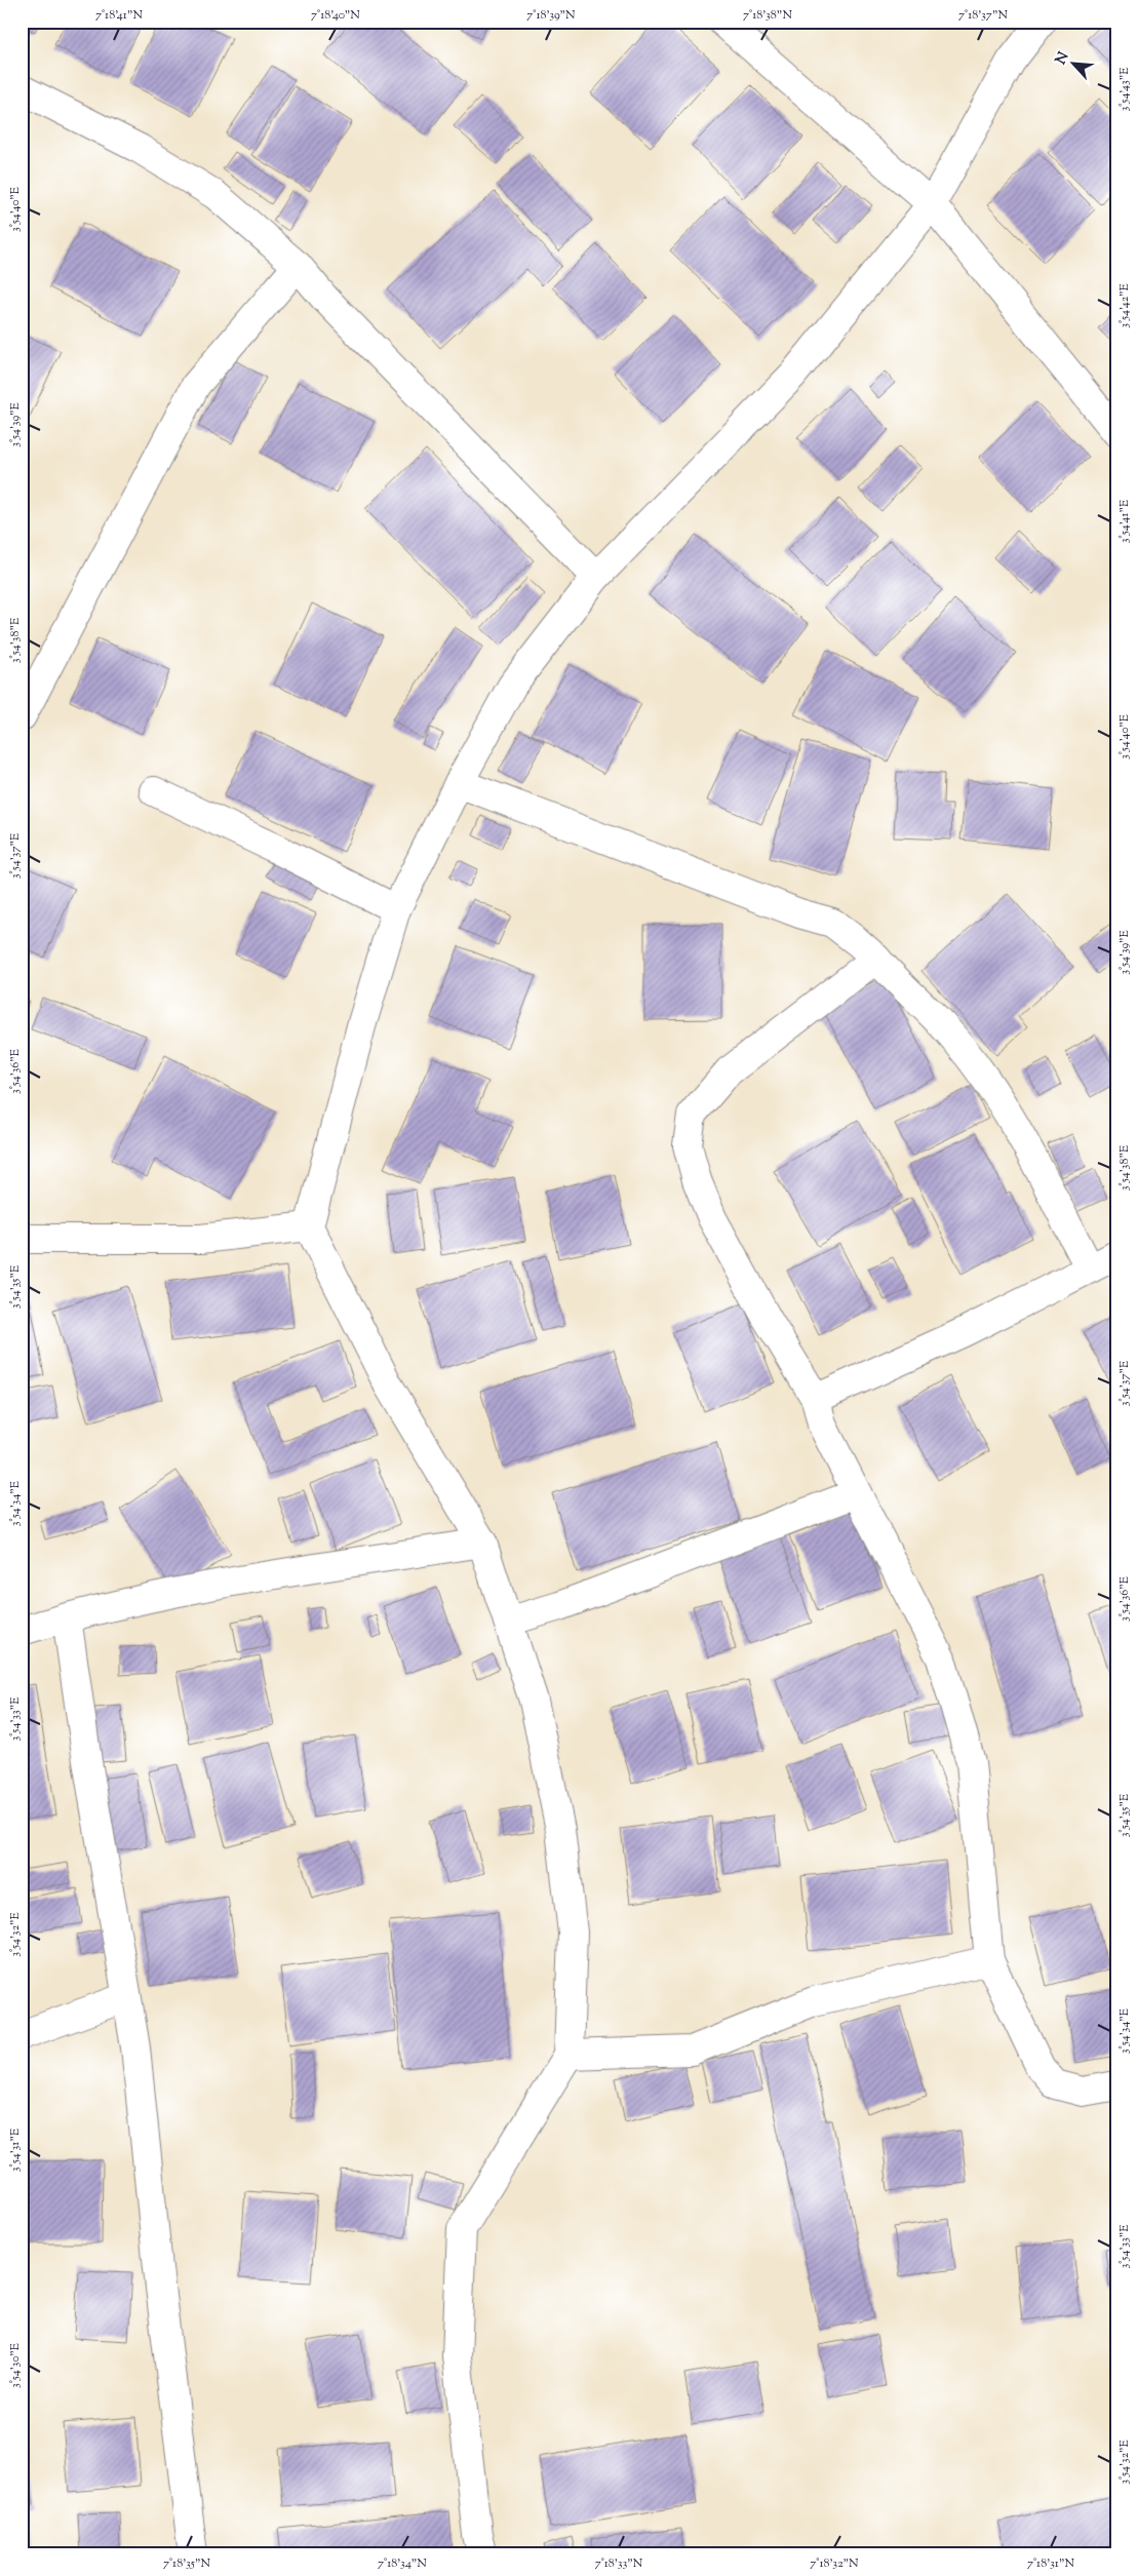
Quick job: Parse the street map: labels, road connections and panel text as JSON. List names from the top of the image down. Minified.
{"north":"top left","coordinates":["7°18'41\"N","7°18'40\"N","7°18'39\"N","7°18'38\"N","7°18'37\"N","3°54'43\"E","3°54'40\"E","3°54'42\"E","3°54'39\"E","3°54'41\"E","3°54'38\"E","3°54'37\"E","3°54'36\"E","3°54'35\"E","3°54'34\"E","3°54'33\"E","3°54'32\"E","3°54'31\"E","3°54'30\"E","7°18'35\"N","7°18'34\"N","7°18'33\"N","7°18'32\"N","7°18'31\"N"]}
